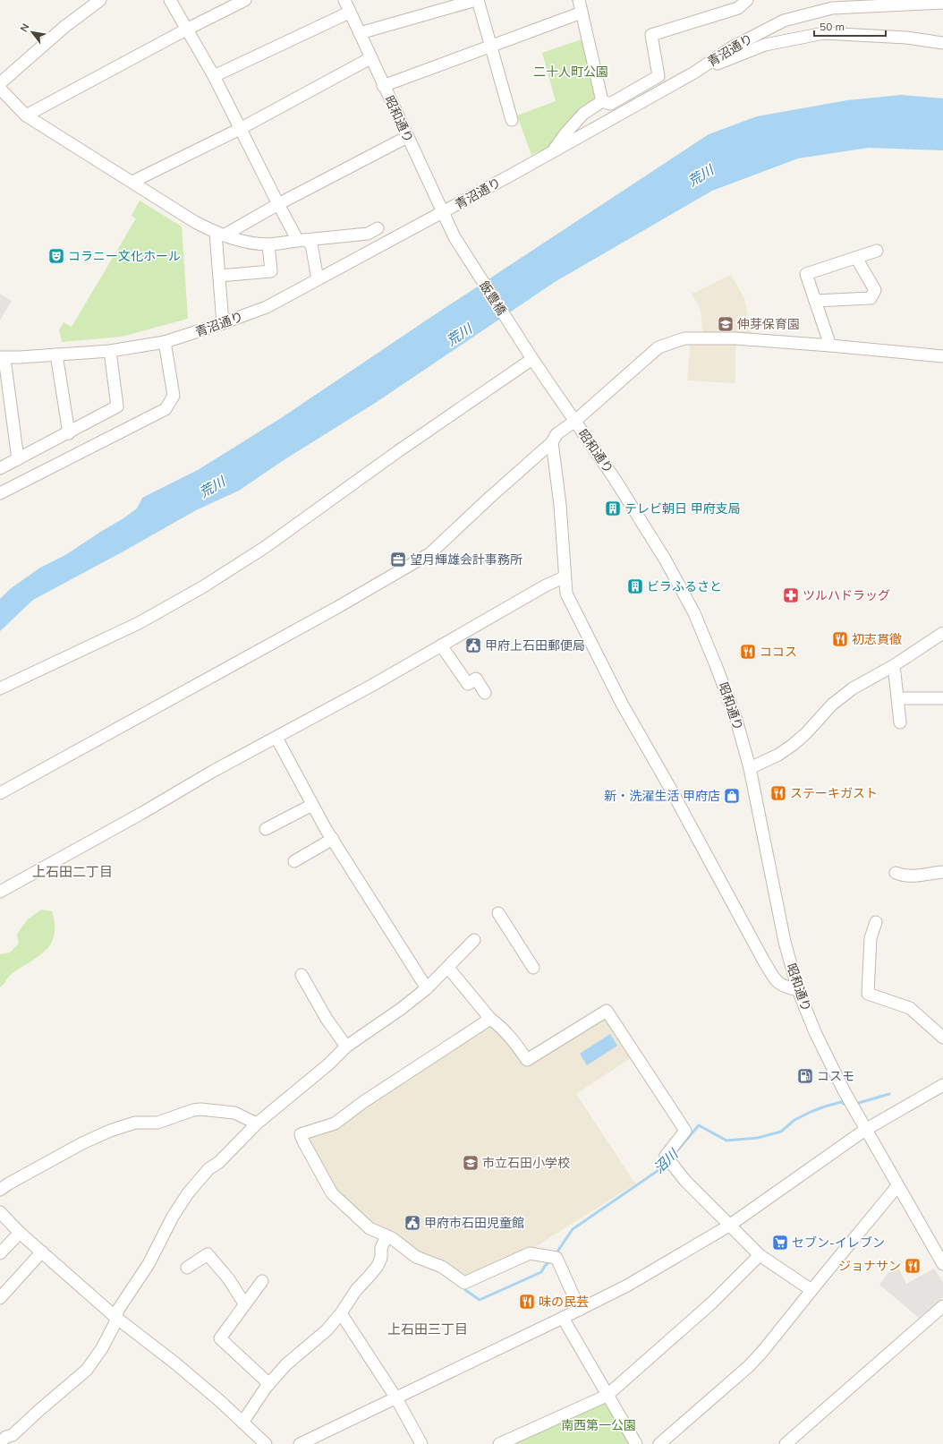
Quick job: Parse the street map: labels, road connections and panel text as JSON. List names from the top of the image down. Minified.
{"streets":{"street":["青沼通り","昭和通り","飯豊橋"]},"crossings":[["青沼通り","昭和通り"],["昭和通り","飯豊橋"]],"districts":["上石田二丁目","上石田三丁目"],"water":["荒川","沼川"],"parks":["二十人町公園","南西第一公園"],"places":{"theatre":["コラニー文化ホール"],"school or university":["伸芽保育園","市立石田小学校"],"building":["テレビ朝日 甲府支局","ビラふるさと"],"office":["望月輝雄会計事務所"],"pharmacy":["ツルハドラッグ"],"restaurant":["初志貫徹","ココス","ステーキガスト","ジョナサン","味の民芸"],"public building":["甲府上石田郵便局","甲府市石田児童館"],"shop":["新・洗濯生活 甲府店"],"fuel station":["コスモ"],"supermarket":["セブン-イレブン"]},"scale_bar":"50 m","north":"top left"}
